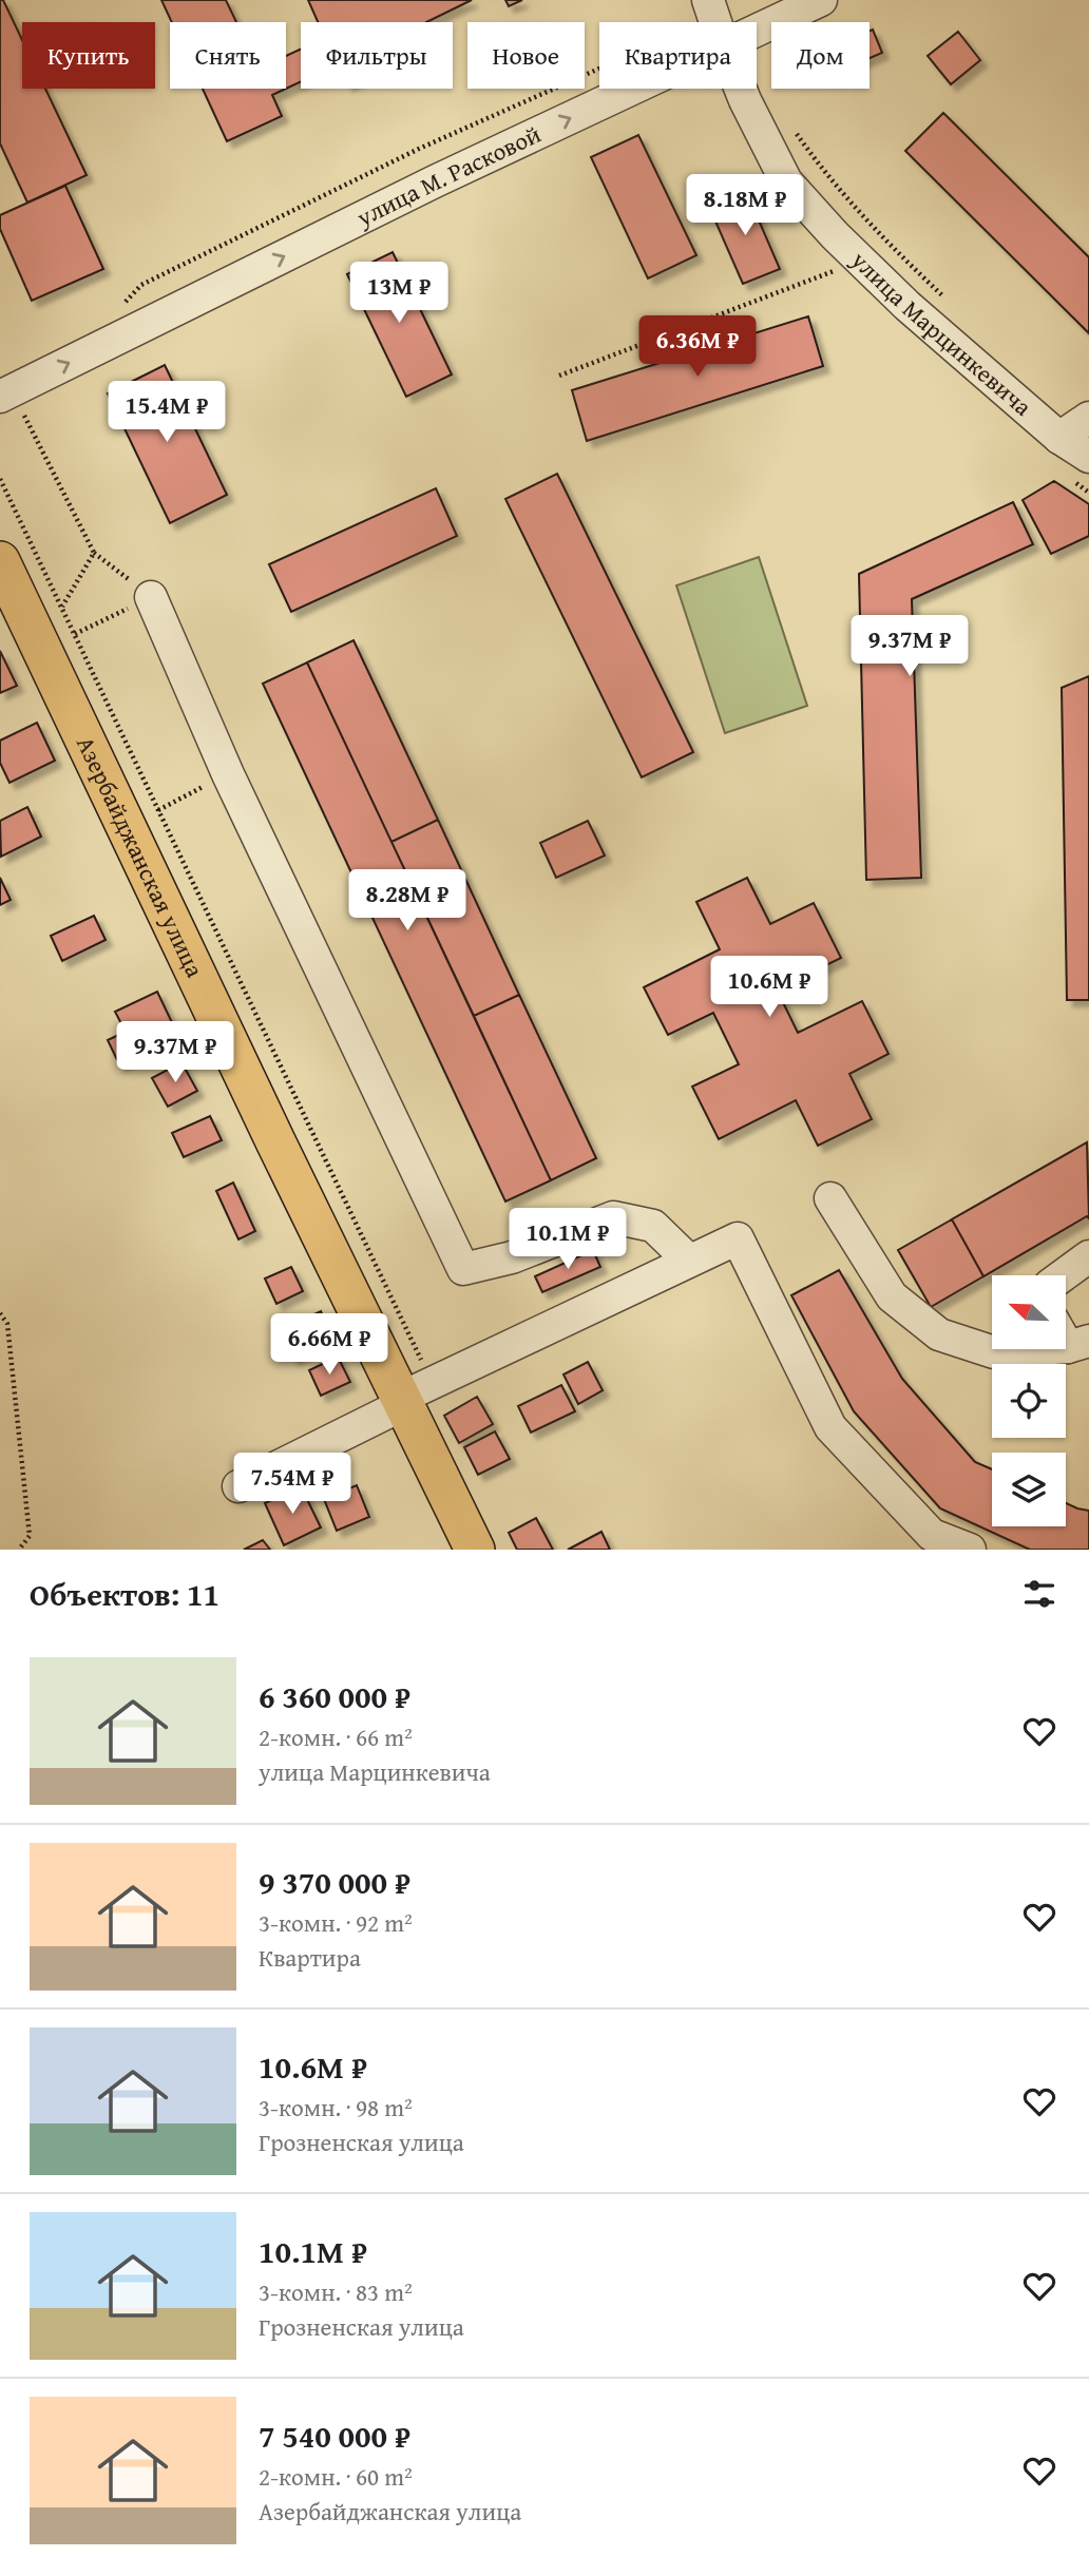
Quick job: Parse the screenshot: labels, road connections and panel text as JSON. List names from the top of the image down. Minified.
{"streets":{"main road":["Азербайджанская улица"],"street":["улица М. Расковой","улица Марцинкевича"]},"one_way":["улица М. Расковой"],"north":"top left","page":{"chip":["Купить","Снять","Фильтры","Новое","Квартира","Дом"],"price":["8.18M ₽","13M ₽","6.36M ₽","15.4M ₽","9.37M ₽","8.28M ₽","10.6M ₽","9.37M ₽","10.1M ₽","6.66M ₽","7.54M ₽"],"heading":"Объектов: 11","list":[{"name":"6 360 000 ₽","note":"2-комн. · 66 m² · улица Марцинкевича"},{"name":"9 370 000 ₽","note":"3-комн. · 92 m² · Квартира"},{"name":"10.6M ₽","note":"3-комн. · 98 m² · Грозненская улица"},{"name":"10.1M ₽","note":"3-комн. · 83 m² · Грозненская улица"},{"name":"7 540 000 ₽","note":"2-комн. · 60 m² · Азербайджанская улица"}]}}
